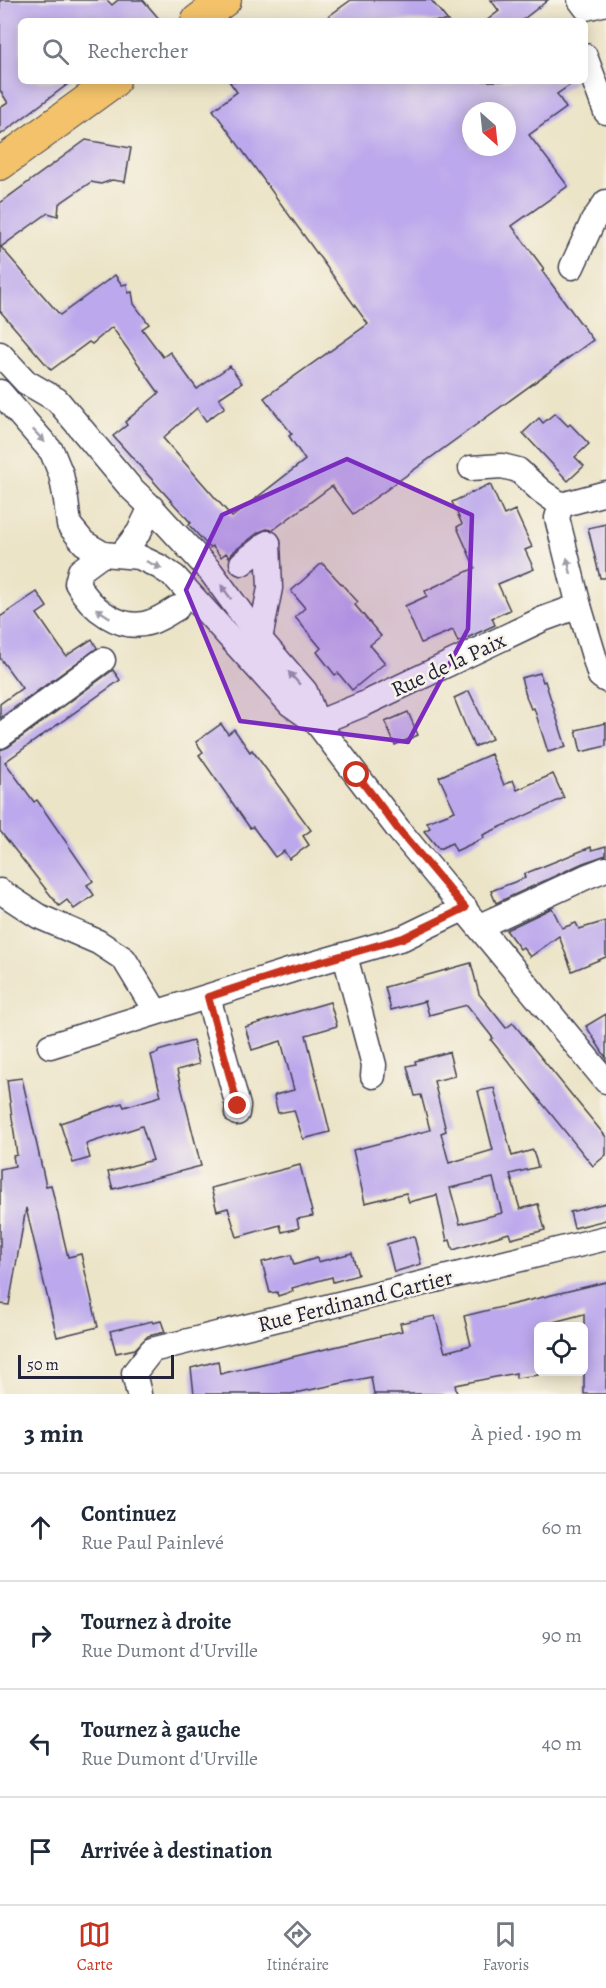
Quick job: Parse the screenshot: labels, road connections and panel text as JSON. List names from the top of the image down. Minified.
{"streets":{"street":["Rue de la Paix","Rue Ferdinand Cartier"]},"scale_bar":"50 m","north":"bottom right","page":{"search":"Rechercher","scale":"50 m","heading":["3 min","À pied · 190 m"],"list":[["Continuez","Rue Paul Painlevé","60 m"],["Tournez à droite","Rue Dumont d'Urville","90 m"],["Tournez à gauche","Rue Dumont d'Urville","40 m"],"Arrivée à destination"],"nav":["Carte","Itinéraire","Favoris"]}}
